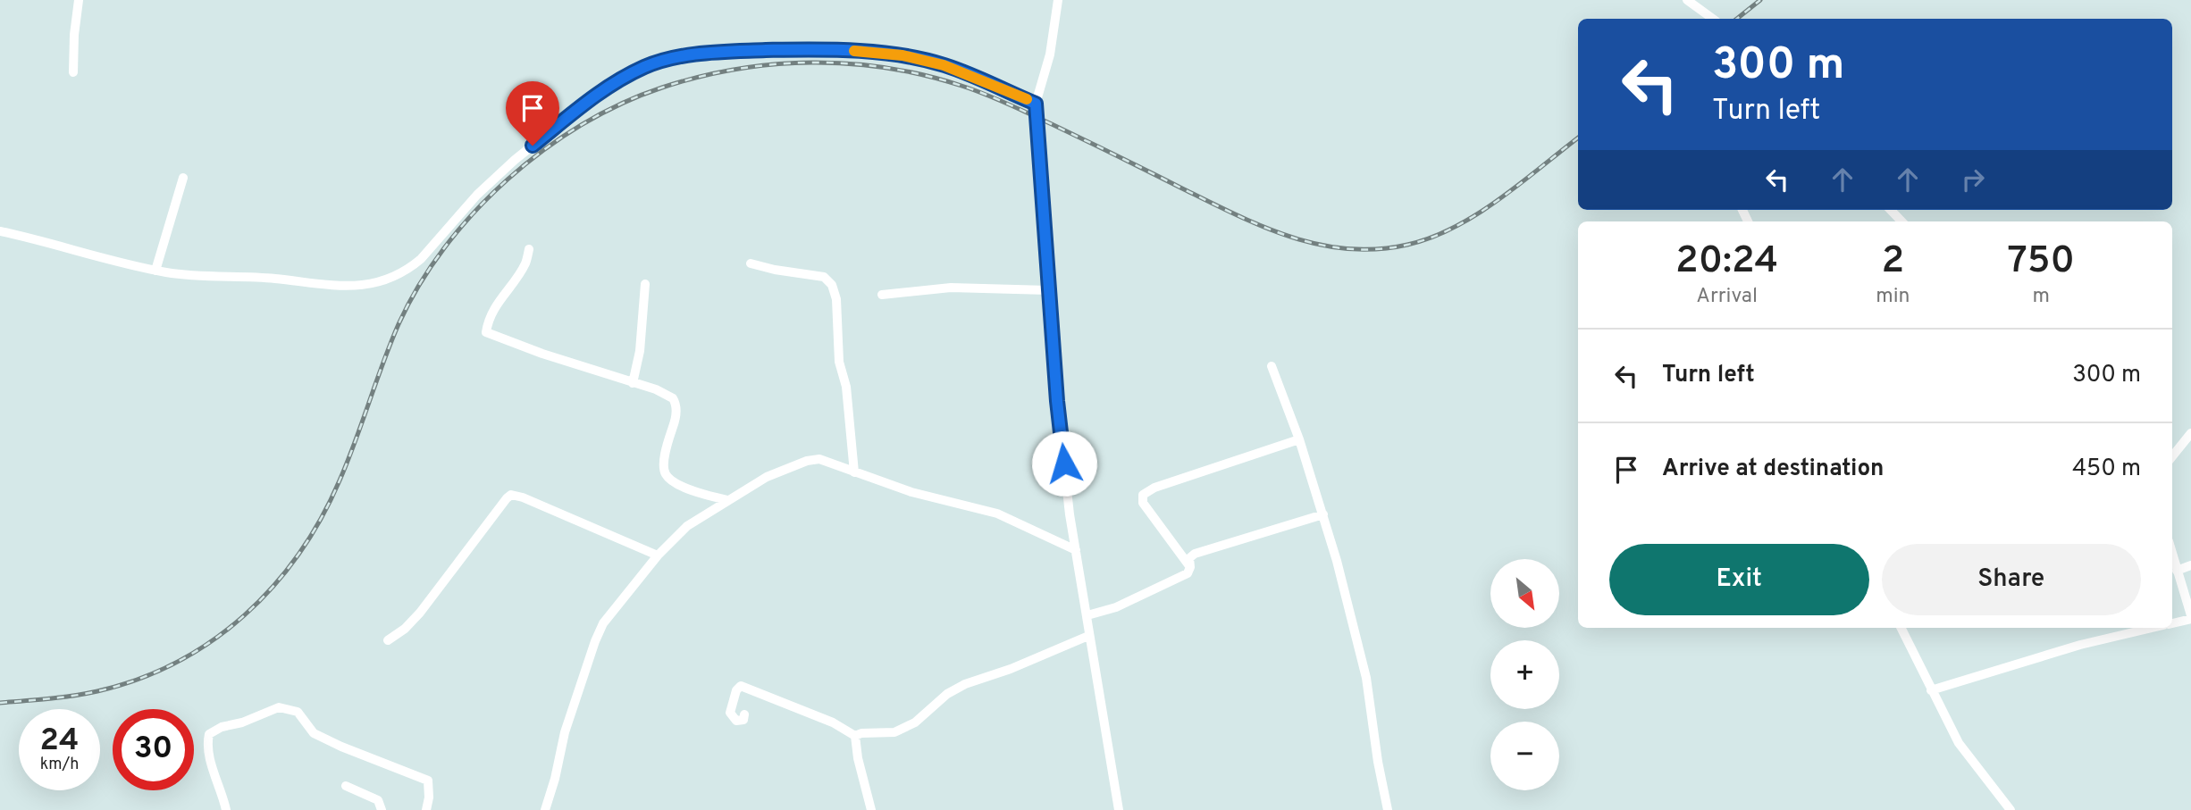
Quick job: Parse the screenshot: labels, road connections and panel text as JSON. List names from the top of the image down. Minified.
{"north":"bottom right","page":{"turn":["300 m","Turn left"],"eta":["20:24","Arrival","2","min","750","m"],"list":[{"name":"Turn left","value":"300 m"},{"name":"Arrive at destination","value":"450 m"}],"buttons":["Exit","Share"],"map_buttons":["+","−"],"speed":"24 km/h","limit":"30"}}
